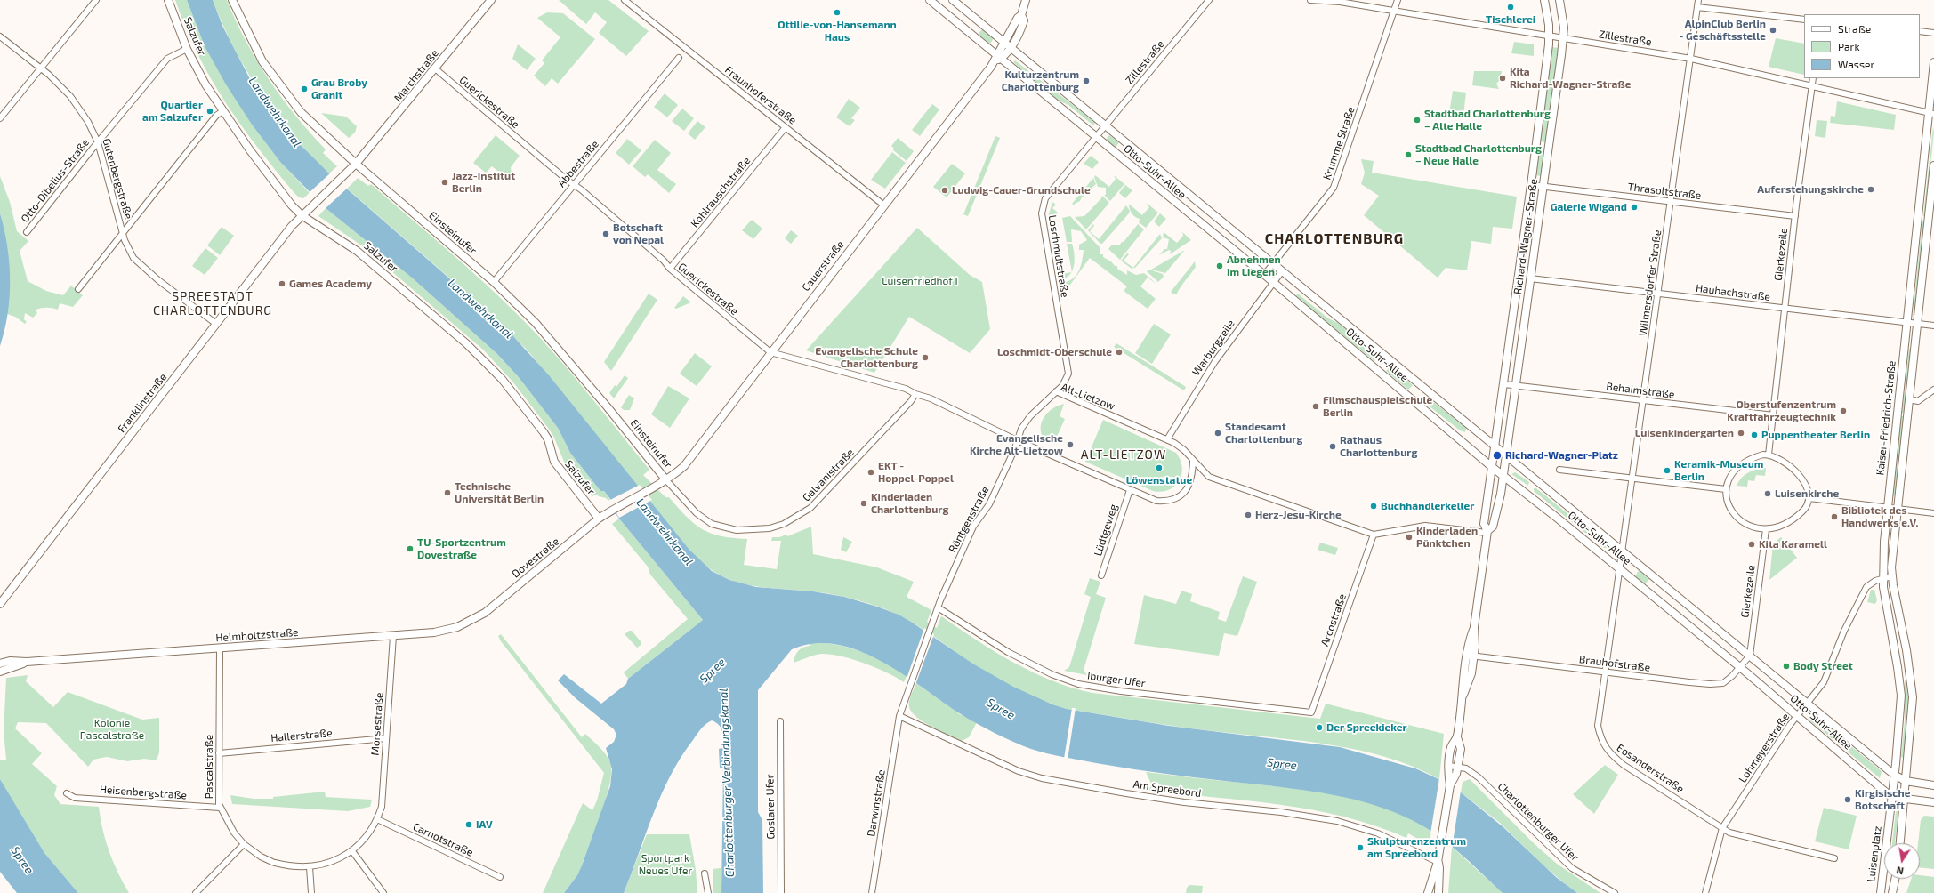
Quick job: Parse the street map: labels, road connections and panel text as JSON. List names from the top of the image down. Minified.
{"streets":{"main road":["Salzufer","Marchstraße","Otto-Suhr-Allee","Einsteinufer","Richard-Wagner-Straße","Cauerstraße","Franklinstraße","Kaiser-Friedrich-Straße","Dovestraße","Helmholtzstraße","Luisenplatz"],"street":["Zillestraße","Fraunhoferstraße","Guerickestraße","Krumme Straße","Abbestraße","Gutenbergstraße","Otto-Dibelius-Straße","Thrasoltstraße","Kohlrauschstraße","Gierkezeile","Loschmidtstraße","Wilmersdorfer Straße","Haubachstraße","Warburgzeile","Behaimstraße","Alt-Lietzow","Galvanistraße","Röntgenstraße","Lüdtgeweg","Arcostraße","Brauhofstraße","Iburger Ufer","Morsestraße","Hallerstraße","Lohmeyerstraße","Pascalstraße","Eosanderstraße","Am Spreebord","Heisenbergstraße","Darwinstraße","Goslarer Ufer","Charlottenburger Ufer","Carnotstraße"]},"crossings":[["Salzufer","Otto-Dibelius-Straße"],["Salzufer","Franklinstraße"],["Salzufer","Dovestraße"],["Zillestraße","Krumme Straße"],["Zillestraße","Otto-Suhr-Allee"],["Zillestraße","Richard-Wagner-Straße"],["Zillestraße","Gierkezeile"],["Zillestraße","Loschmidtstraße"],["Zillestraße","Wilmersdorfer Straße"],["Zillestraße","Kaiser-Friedrich-Straße"],["Marchstraße","Guerickestraße"],["Marchstraße","Einsteinufer"],["Marchstraße","Franklinstraße"],["Fraunhoferstraße","Kohlrauschstraße"],["Fraunhoferstraße","Cauerstraße"],["Guerickestraße","Abbestraße"],["Guerickestraße","Kohlrauschstraße"],["Guerickestraße","Cauerstraße"],["Guerickestraße","Alt-Lietzow"],["Guerickestraße","Galvanistraße"],["Guerickestraße","Röntgenstraße"],["Krumme Straße","Otto-Suhr-Allee"],["Abbestraße","Einsteinufer"],["Otto-Suhr-Allee","Richard-Wagner-Straße"],["Otto-Suhr-Allee","Gierkezeile"],["Otto-Suhr-Allee","Loschmidtstraße"],["Otto-Suhr-Allee","Cauerstraße"],["Otto-Suhr-Allee","Wilmersdorfer Straße"],["Otto-Suhr-Allee","Warburgzeile"],["Otto-Suhr-Allee","Kaiser-Friedrich-Straße"],["Otto-Suhr-Allee","Brauhofstraße"],["Otto-Suhr-Allee","Lohmeyerstraße"],["Otto-Suhr-Allee","Eosanderstraße"],["Otto-Suhr-Allee","Luisenplatz"],["Gutenbergstraße","Otto-Dibelius-Straße"],["Gutenbergstraße","Franklinstraße"],["Thrasoltstraße","Richard-Wagner-Straße"],["Thrasoltstraße","Gierkezeile"],["Thrasoltstraße","Wilmersdorfer Straße"],["Einsteinufer","Cauerstraße"],["Einsteinufer","Galvanistraße"],["Richard-Wagner-Straße","Haubachstraße"],["Richard-Wagner-Straße","Behaimstraße"],["Gierkezeile","Haubachstraße"],["Gierkezeile","Behaimstraße"],["Gierkezeile","Brauhofstraße"],["Loschmidtstraße","Alt-Lietzow"],["Cauerstraße","Galvanistraße"],["Cauerstraße","Dovestraße"],["Wilmersdorfer Straße","Haubachstraße"],["Wilmersdorfer Straße","Behaimstraße"],["Wilmersdorfer Straße","Eosanderstraße"],["Haubachstraße","Kaiser-Friedrich-Straße"],["Warburgzeile","Alt-Lietzow"],["Alt-Lietzow","Röntgenstraße"],["Alt-Lietzow","Arcostraße"],["Kaiser-Friedrich-Straße","Lohmeyerstraße"],["Kaiser-Friedrich-Straße","Luisenplatz"],["Röntgenstraße","Iburger Ufer"],["Röntgenstraße","Darwinstraße"],["Dovestraße","Helmholtzstraße"],["Arcostraße","Iburger Ufer"],["Helmholtzstraße","Morsestraße"],["Helmholtzstraße","Pascalstraße"],["Brauhofstraße","Eosanderstraße"],["Morsestraße","Hallerstraße"],["Morsestraße","Pascalstraße"],["Morsestraße","Carnotstraße"],["Hallerstraße","Pascalstraße"],["Lohmeyerstraße","Eosanderstraße"],["Pascalstraße","Heisenbergstraße"],["Pascalstraße","Carnotstraße"],["Am Spreebord","Darwinstraße"]],"districts":["CHARLOTTENBURG","SPREESTADT CHARLOTTENBURG","ALT-LIETZOW"],"water":["Landwehrkanal","Spree","Charlottenburger Verbindungskanal"],"parks":["Luisenfriedhof I","Kolonie Pascalstraße","Sportpark Neues Ufer"],"places":["Tischlerei","Ottilie-von-Hansemann Haus","AlpinClub Berlin - Geschäftsstelle","Kita Richard-Wagner-Straße","Kulturzentrum Charlottenburg","Grau Broby Granit","Quartier am Salzufer","Stadtbad Charlottenburg – Alte Halle","Stadtbad Charlottenburg – Neue Halle","Jazz-Institut Berlin","Auferstehungskirche","Ludwig-Cauer-Grundschule","Galerie Wigand","Botschaft von Nepal","Abnehmen Im Liegen","Games Academy","Loschmidt-Oberschule","Evangelische Schule Charlottenburg","Filmschauspielschule Berlin","Oberstufenzentrum Kraftfahrzeugtechnik","Standesamt Charlottenburg","Luisenkindergarten","Puppentheater Berlin","Evangelische Kirche Alt-Lietzow","Rathaus Charlottenburg","Richard-Wagner-Platz","Löwenstatue","Keramik-Museum Berlin","EKT - Hoppel-Poppel","Technische Universität Berlin","Luisenkirche","Kinderladen Charlottenburg","Buchhändlerkeller","Herz-Jesu-Kirche","Bibliotek des Handwerks e.V.","Kinderladen Pünktchen","Kita Karamell","TU-Sportzentrum Dovestraße","Body Street","Der Spreekieker","Kirgisische Botschaft","IAV","Skulpturenzentrum am Spreebord"],"legend":["Straße","Park","Wasser"],"north":"bottom"}
